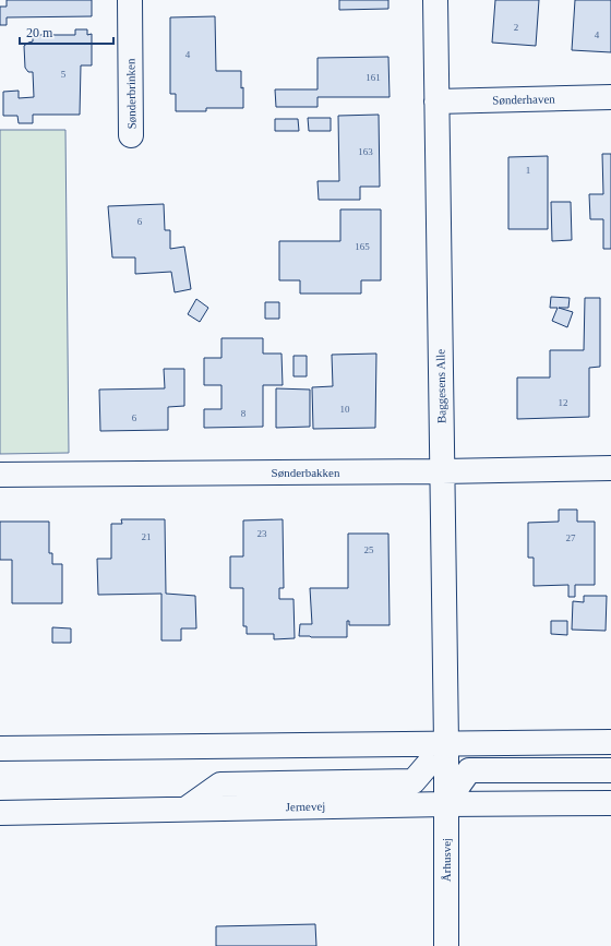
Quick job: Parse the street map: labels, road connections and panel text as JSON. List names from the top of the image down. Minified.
{"streets":{"street":["Sønderbrinken","Sønderhaven","Baggesens Alle","Sønderbakken","Jernevej","Århusvej"]},"crossings":[["Sønderhaven","Baggesens Alle"],["Baggesens Alle","Sønderbakken"],["Baggesens Alle","Århusvej"],["Jernevej","Århusvej"]],"house_numbers":["2","4","4","5","161","163","1","6","165","12","10","8","6","23","21","27","25"],"scale_bar":"20 m"}
